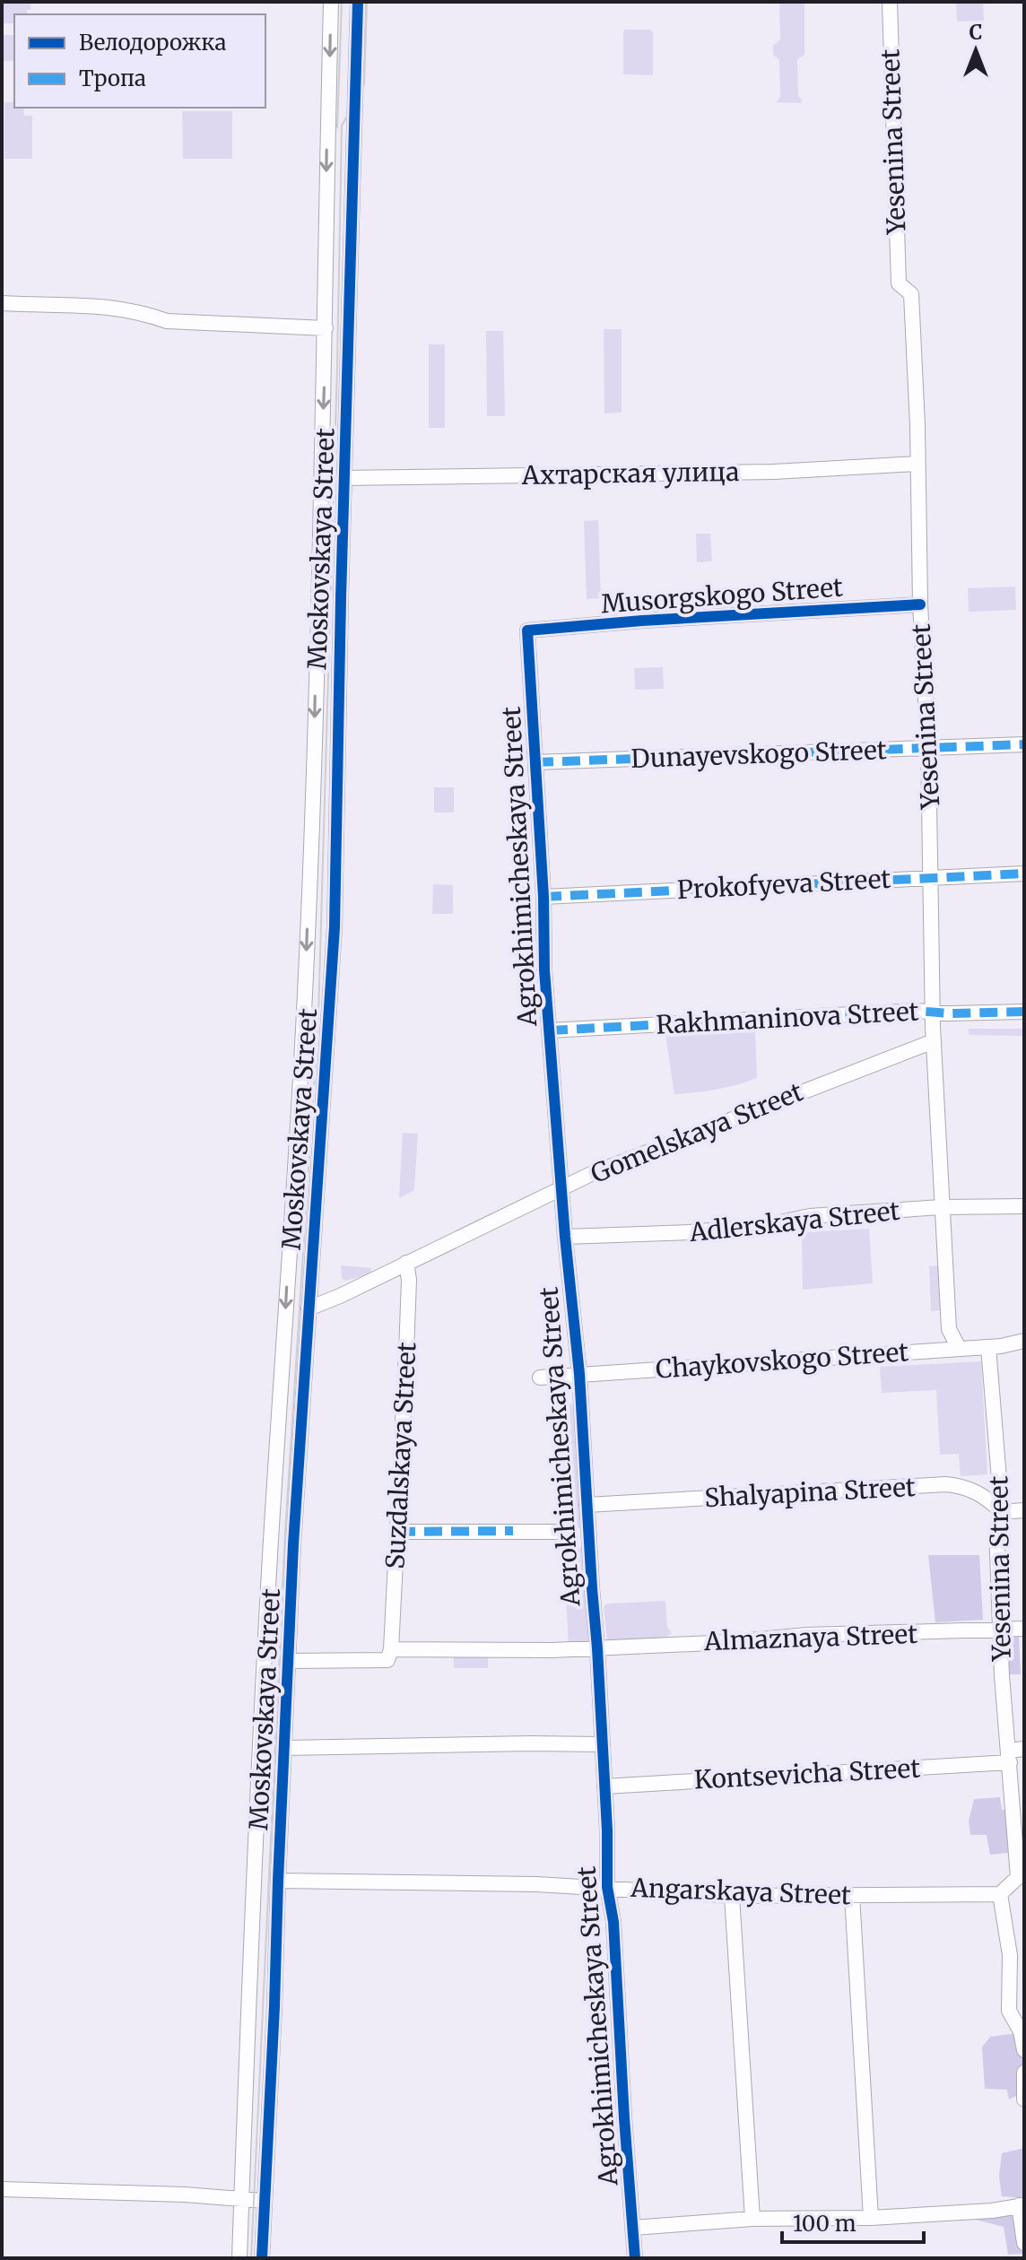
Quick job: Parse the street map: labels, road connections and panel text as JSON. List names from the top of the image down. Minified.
{"streets":{"street":["Yesenina Street","Ахтарская улица","Moskovskaya Street","Musorgskogo Street","Dunayevskogo Street","Agrokhimicheskaya Street","Prokofyeva Street","Rakhmaninova Street","Gomelskaya Street","Adlerskaya Street","Chaykovskogo Street","Suzdalskaya Street","Shalyapina Street","Almaznaya Street","Kontsevicha Street","Angarskaya Street"]},"crossings":[["Yesenina Street","Ахтарская улица"],["Yesenina Street","Musorgskogo Street"],["Yesenina Street","Dunayevskogo Street"],["Yesenina Street","Prokofyeva Street"],["Yesenina Street","Rakhmaninova Street"],["Yesenina Street","Gomelskaya Street"],["Yesenina Street","Adlerskaya Street"],["Yesenina Street","Chaykovskogo Street"],["Yesenina Street","Shalyapina Street"],["Yesenina Street","Almaznaya Street"],["Yesenina Street","Kontsevicha Street"],["Ахтарская улица","Moskovskaya Street"],["Moskovskaya Street","Gomelskaya Street"],["Moskovskaya Street","Angarskaya Street"],["Musorgskogo Street","Agrokhimicheskaya Street"],["Dunayevskogo Street","Agrokhimicheskaya Street"],["Agrokhimicheskaya Street","Prokofyeva Street"],["Agrokhimicheskaya Street","Rakhmaninova Street"],["Agrokhimicheskaya Street","Gomelskaya Street"],["Agrokhimicheskaya Street","Adlerskaya Street"],["Agrokhimicheskaya Street","Chaykovskogo Street"],["Agrokhimicheskaya Street","Shalyapina Street"],["Agrokhimicheskaya Street","Almaznaya Street"],["Agrokhimicheskaya Street","Kontsevicha Street"],["Agrokhimicheskaya Street","Angarskaya Street"],["Gomelskaya Street","Suzdalskaya Street"],["Suzdalskaya Street","Almaznaya Street"]],"legend":["Велодорожка","Тропа"],"scale_bar":"100 m","north":"top"}
